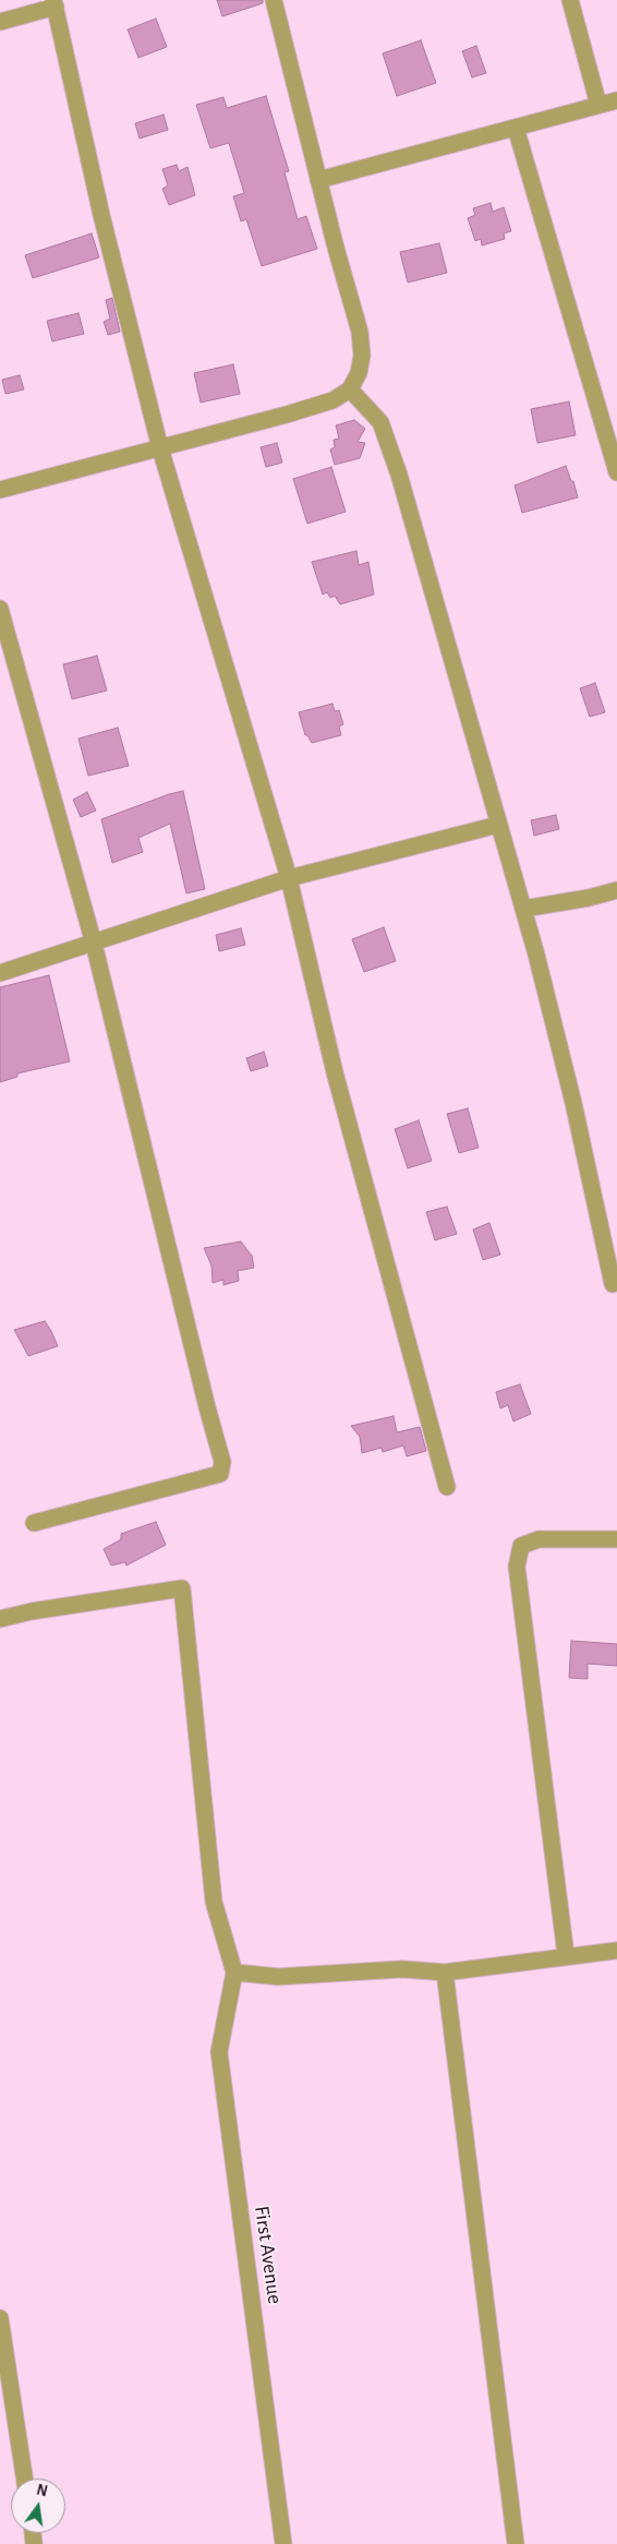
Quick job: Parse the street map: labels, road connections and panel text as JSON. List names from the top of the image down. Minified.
{"streets":{"street":["First Avenue"]},"north":"top"}
